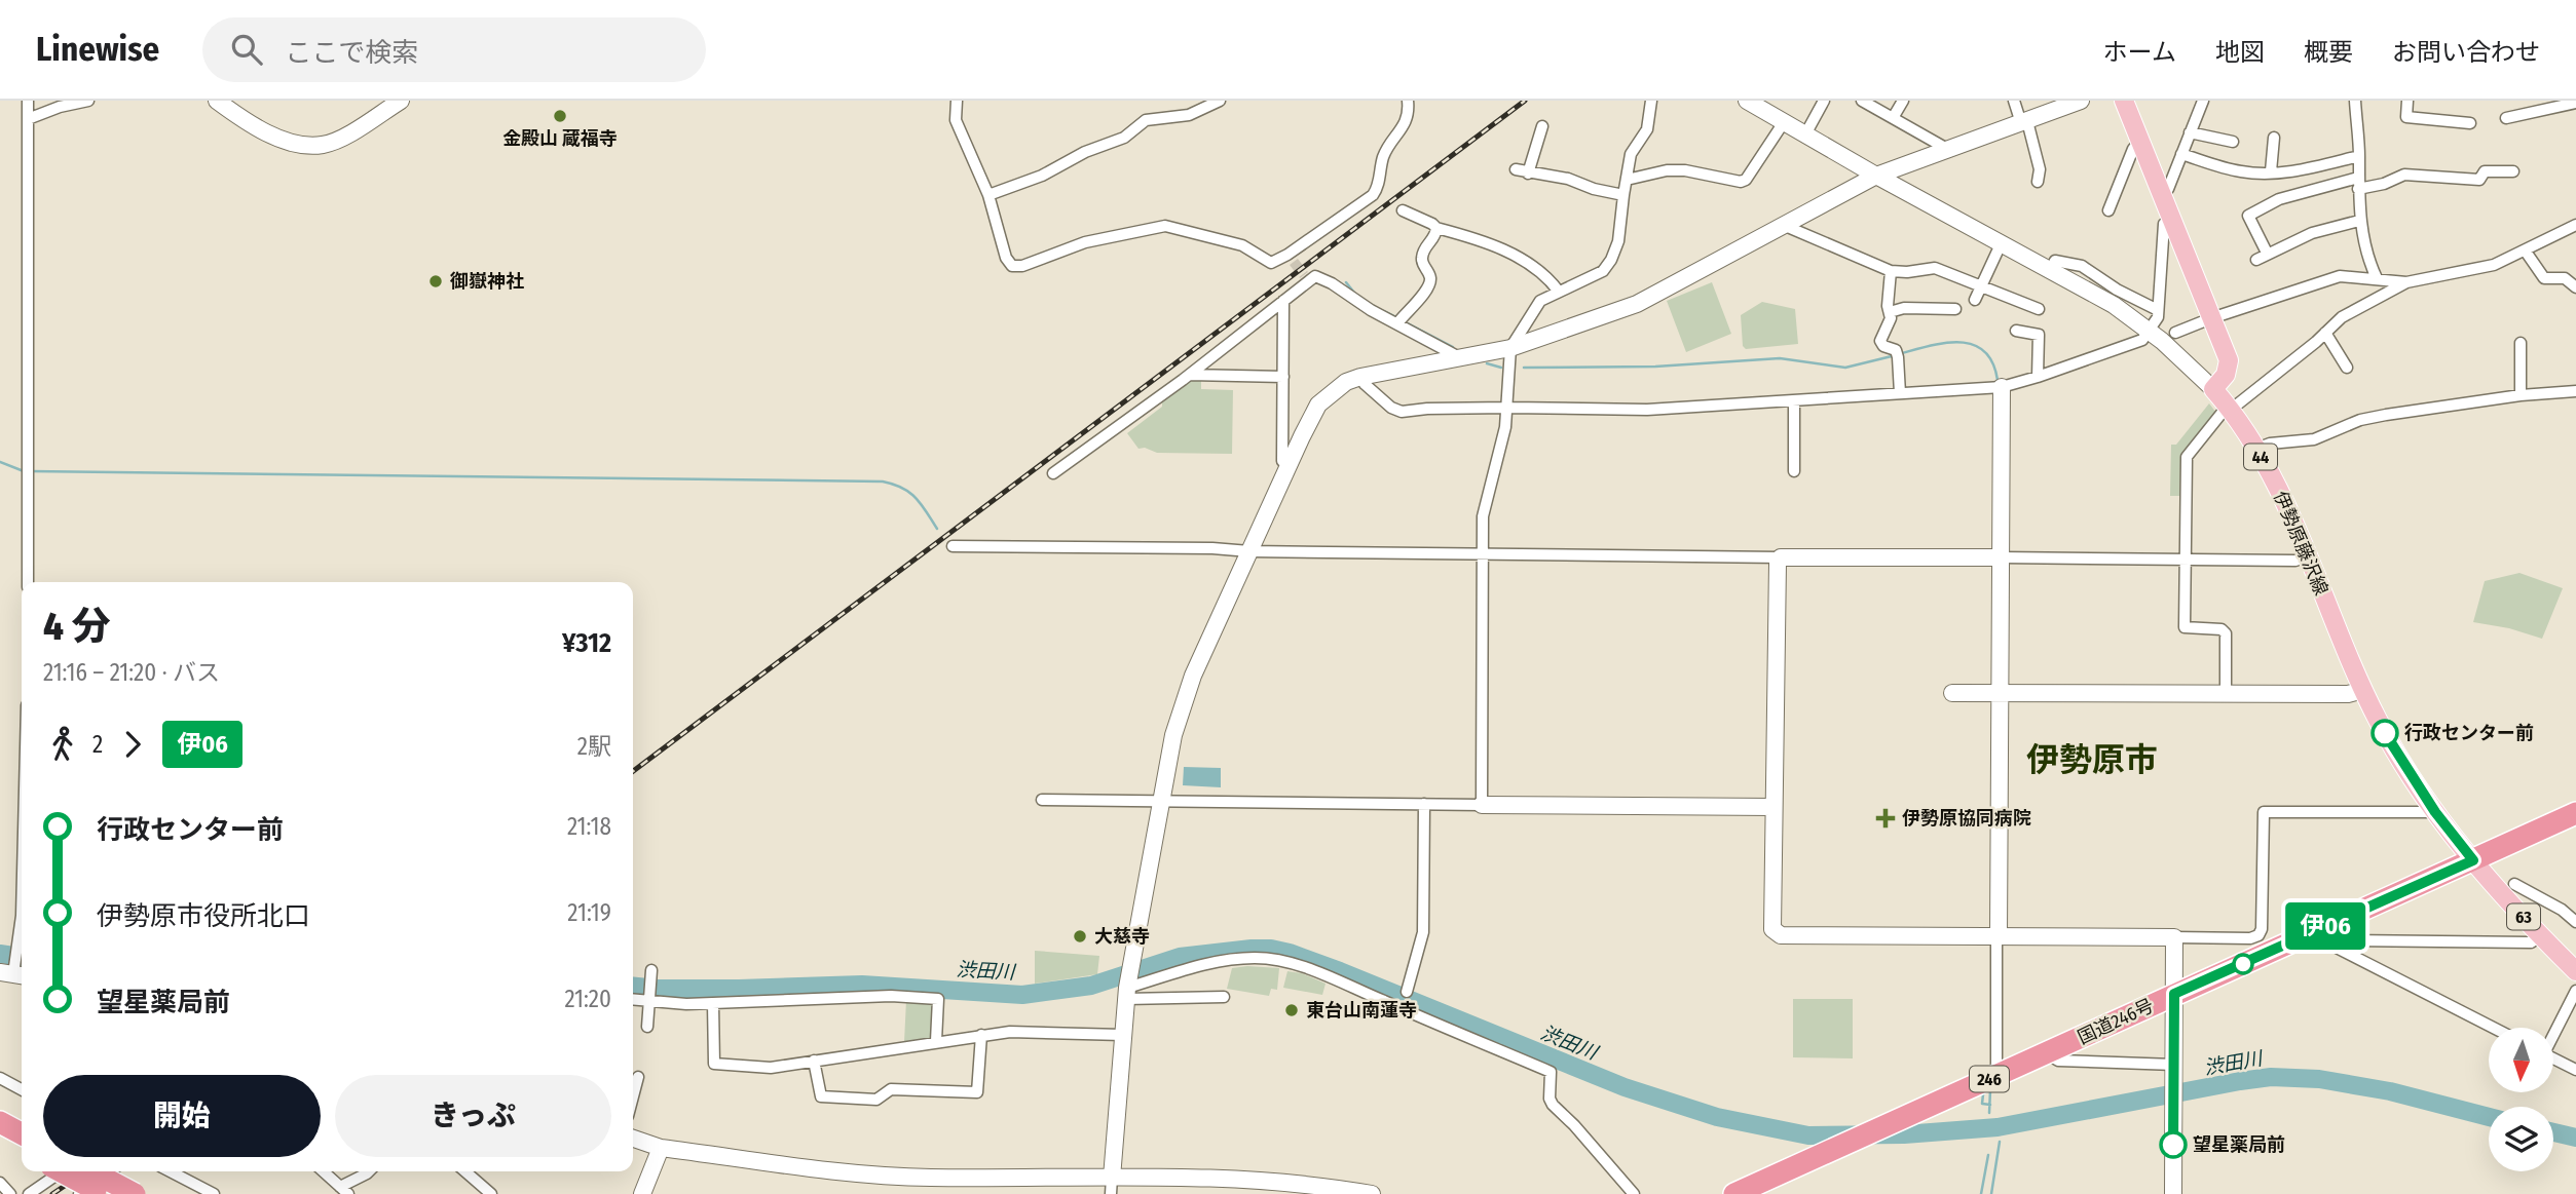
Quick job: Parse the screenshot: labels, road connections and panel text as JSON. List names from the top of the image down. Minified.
{"streets":{"highway":["国道246号","246"],"main road":["44","伊勢原藤沢線","63"]},"crossings":[["伊勢原藤沢線","63"],["伊勢原藤沢線","国道246号"],["63","国道246号"]],"districts":["伊勢原市"],"water":["渋田川"],"places":{"other":["金殿山 蔵福寺","御嶽神社","行政センター前","大慈寺","東台山南蓮寺","望星薬局前"],"health":["伊勢原協同病院"]},"lines":["bus line 伊06"],"north":"bottom","page":{"header":"Linewise","search":"ここで検索","nav":["ホーム","地図","概要","お問い合わせ"],"on_map":"伊06","heading":["4 分","21:16 – 21:20 · バス","¥312"],"legs":["2","伊06","2駅"],"list":[{"name":"行政センター前","value":"21:18"},{"name":"伊勢原市役所北口","value":"21:19"},{"name":"望星薬局前","value":"21:20"}],"buttons":["開始","きっぷ"]}}
